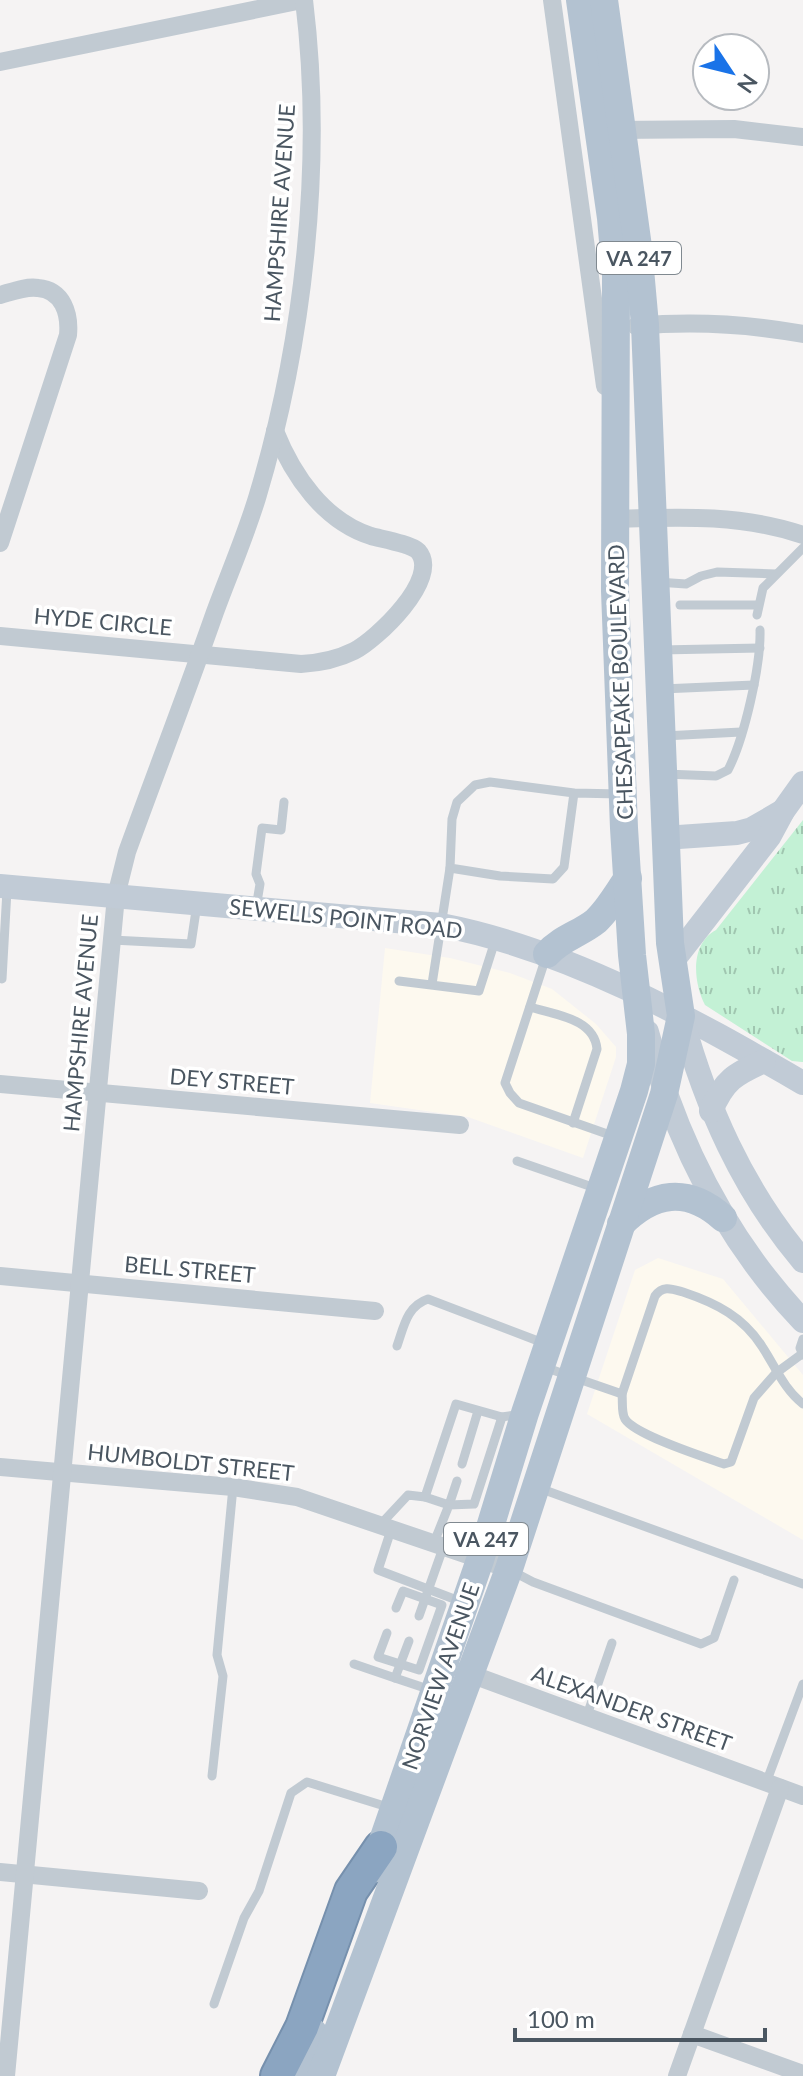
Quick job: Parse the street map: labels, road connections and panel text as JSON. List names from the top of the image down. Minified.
{"streets":{"main road":["VA 247","CHESAPEAKE BOULEVARD","SEWELLS POINT ROAD","NORVIEW AVENUE"],"street":["HAMPSHIRE AVENUE","HYDE CIRCLE","DEY STREET","BELL STREET","HUMBOLDT STREET","ALEXANDER STREET"]},"crossings":[["HAMPSHIRE AVENUE","HYDE CIRCLE"],["HAMPSHIRE AVENUE","SEWELLS POINT ROAD"],["HAMPSHIRE AVENUE","DEY STREET"],["HAMPSHIRE AVENUE","BELL STREET"],["HAMPSHIRE AVENUE","HUMBOLDT STREET"],["CHESAPEAKE BOULEVARD","SEWELLS POINT ROAD"],["CHESAPEAKE BOULEVARD","NORVIEW AVENUE"],["SEWELLS POINT ROAD","NORVIEW AVENUE"],["HUMBOLDT STREET","NORVIEW AVENUE"],["NORVIEW AVENUE","ALEXANDER STREET"]],"scale_bar":"100 m","north":"bottom right"}
